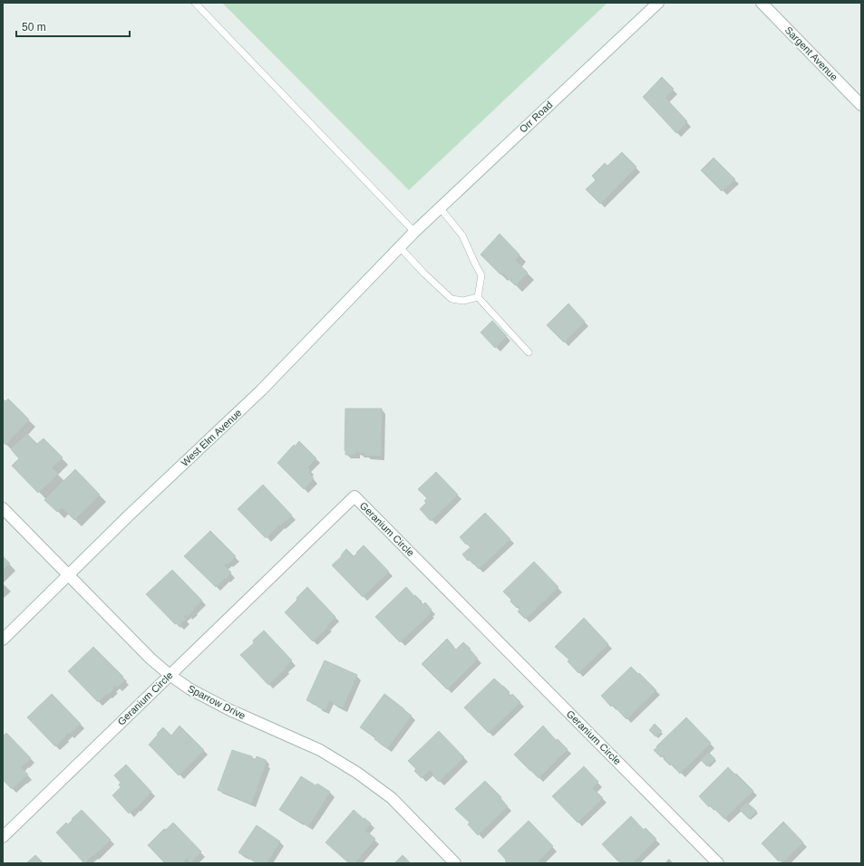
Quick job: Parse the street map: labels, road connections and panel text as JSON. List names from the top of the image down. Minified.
{"streets":{"street":["Sargent Avenue","Orr Road","West Elm Avenue","Geranium Circle","Sparrow Drive"]},"crossings":[["Orr Road","West Elm Avenue"],["West Elm Avenue","Sparrow Drive"],["Geranium Circle","Sparrow Drive"]],"scale_bar":"50 m"}
